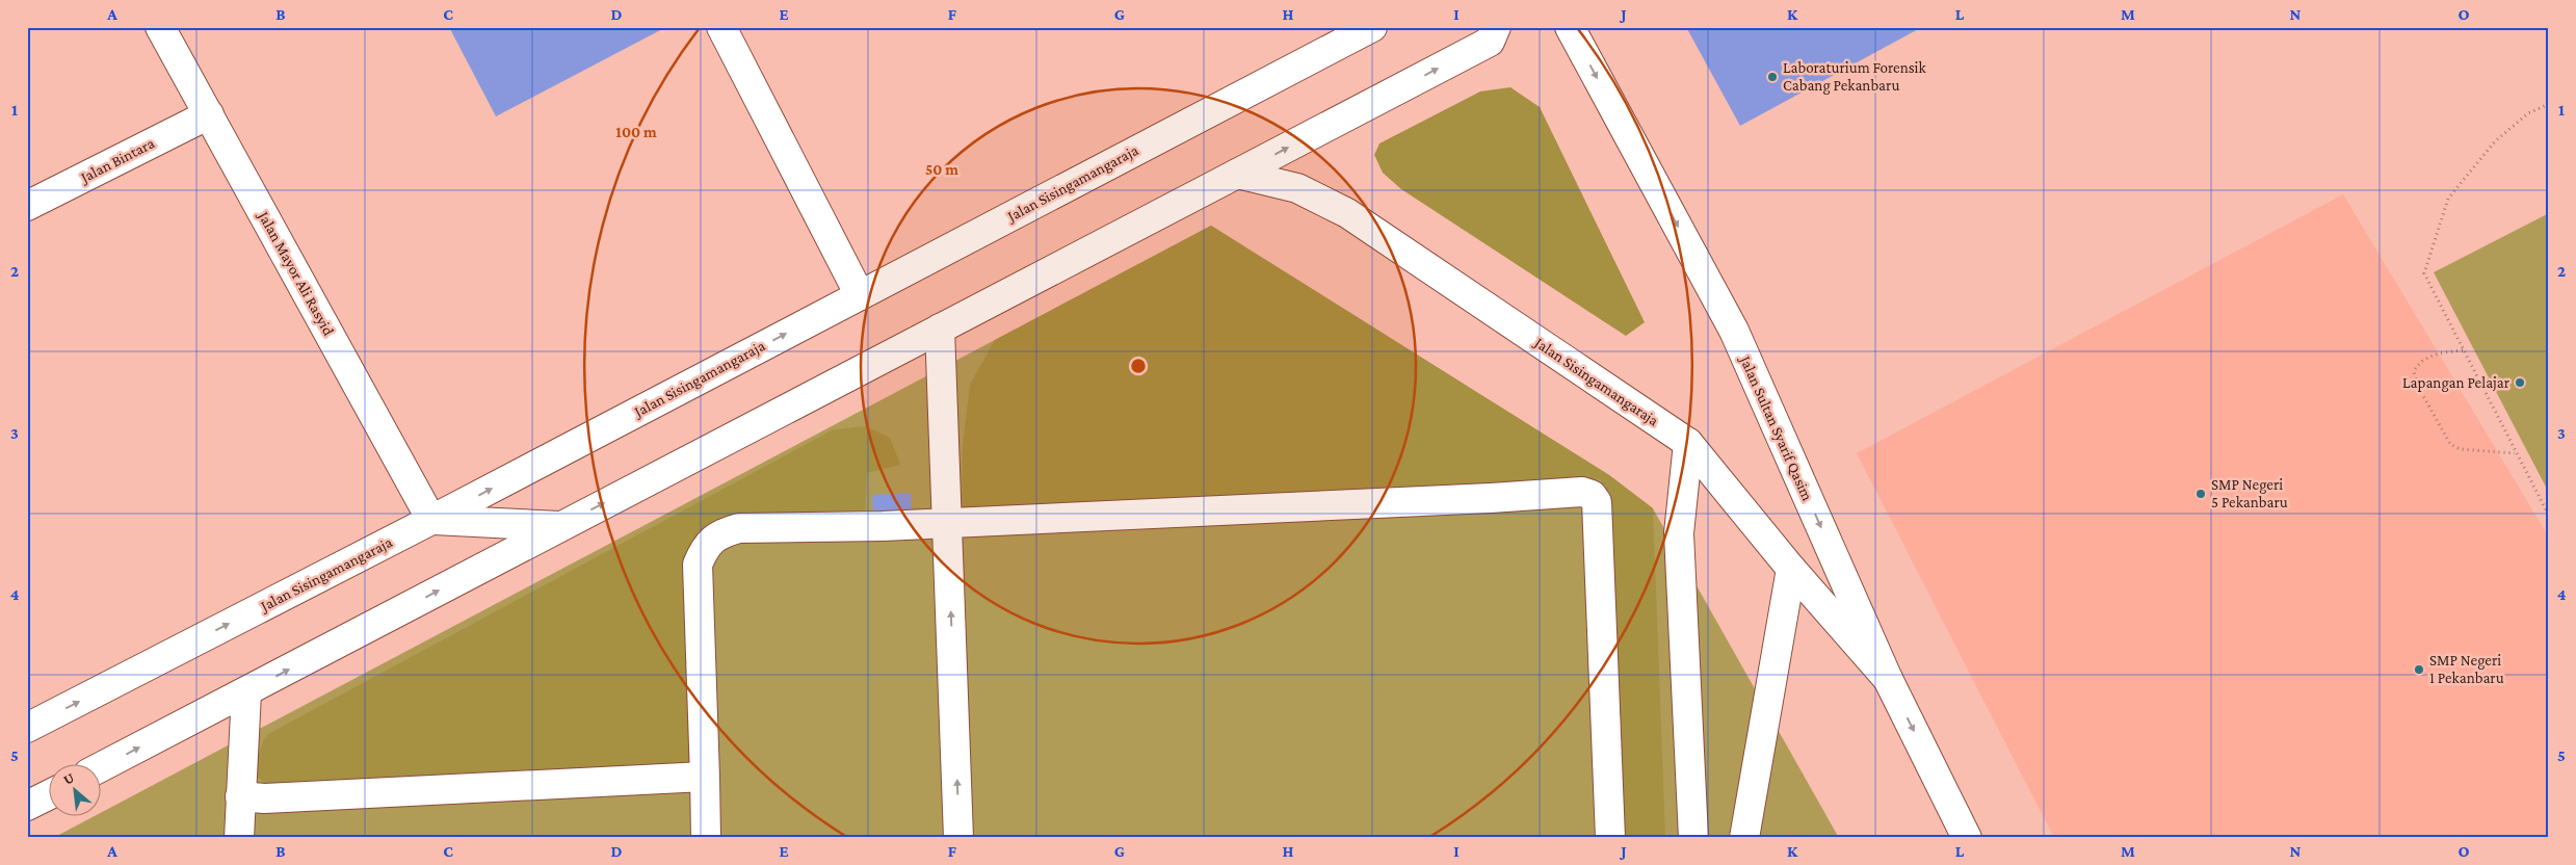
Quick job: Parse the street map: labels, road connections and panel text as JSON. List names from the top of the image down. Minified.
{"streets":{"main road":["Jalan Bintara","Jalan Sisingamangaraja","Jalan Mayor Ali Rasyid","Jalan Sultan Syarif Qasim"]},"crossings":[["Jalan Bintara","Jalan Mayor Ali Rasyid"],["Jalan Sisingamangaraja","Jalan Mayor Ali Rasyid"],["Jalan Sisingamangaraja","Jalan Sultan Syarif Qasim"]],"places":["Laboraturium Forensik Cabang Pekanbaru","Lapangan Pelajar","SMP Negeri 5 Pekanbaru","SMP Negeri 1 Pekanbaru"],"north":"top left","grid":{"columns":["A","B","C","D","E","F","G","H","I","J","K","L","M","N","O"],"rows":["1","2","3","4","5"]},"rings":["100 m","50 m"]}
